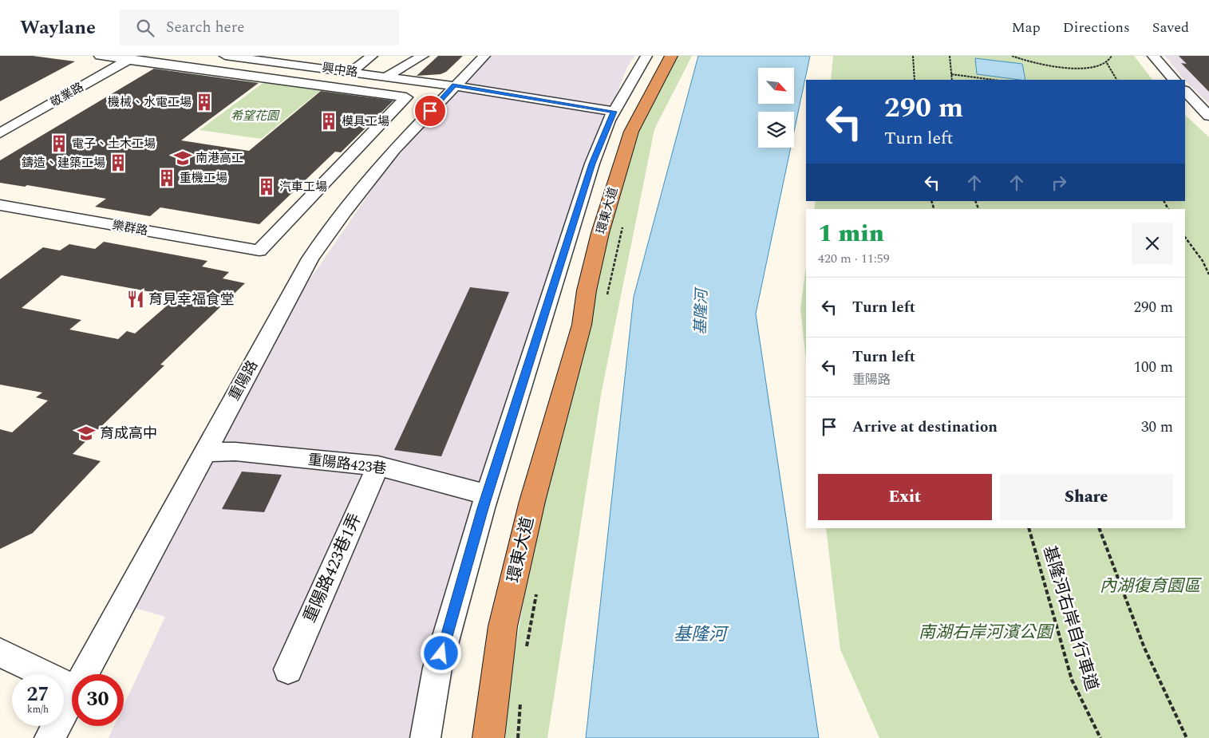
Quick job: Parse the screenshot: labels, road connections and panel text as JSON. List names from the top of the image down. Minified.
{"streets":{"highway":["環東大道"],"street":["興中路","敬業路","樂群路","重陽路","重陽路423巷","重陽路423巷1弄"],"path":["基隆河右岸自行車道"]},"crossings":[["興中路","重陽路"],["敬業路","樂群路"],["重陽路","重陽路423巷"],["重陽路423巷","重陽路423巷1弄"]],"water":["基隆河"],"parks":["希望花園","內湖復育園區","南湖右岸河濱公園"],"places":{"building":["機械、水電工場","模具工場","電子、土木工場","鑄造、建築工場","重機工場","汽車工場"],"school or university":["南港高工","育成高中"],"restaurant":["育見幸福食堂"]},"north":"bottom right","page":{"header":"Waylane","search":"Search here","nav":["Map","Directions","Saved"],"turn":["290 m","Turn left"],"heading":["1 min","420 m · 11:59"],"list":[{"name":"Turn left","value":"290 m"},{"name":"Turn left","note":"重陽路","value":"100 m"},{"name":"Arrive at destination","value":"30 m"}],"buttons":["Exit","Share"],"speed":"27 km/h","limit":"30"}}
